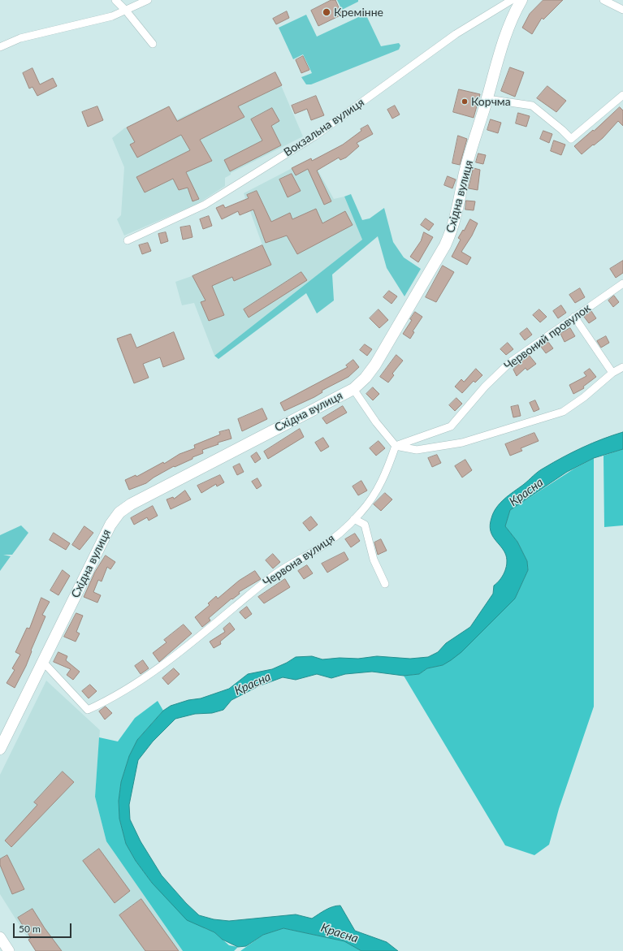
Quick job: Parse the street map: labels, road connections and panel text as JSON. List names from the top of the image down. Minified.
{"streets":{"main road":["Східна вулиця"],"street":["Вокзальна вулиця","Червоний провулок","Червона вулиця"]},"crossings":[["Східна вулиця","Червона вулиця"],["Червоний провулок","Червона вулиця"]],"water":["Красна"],"places":["Кремінне","Корчма"],"scale_bar":"50 m"}
